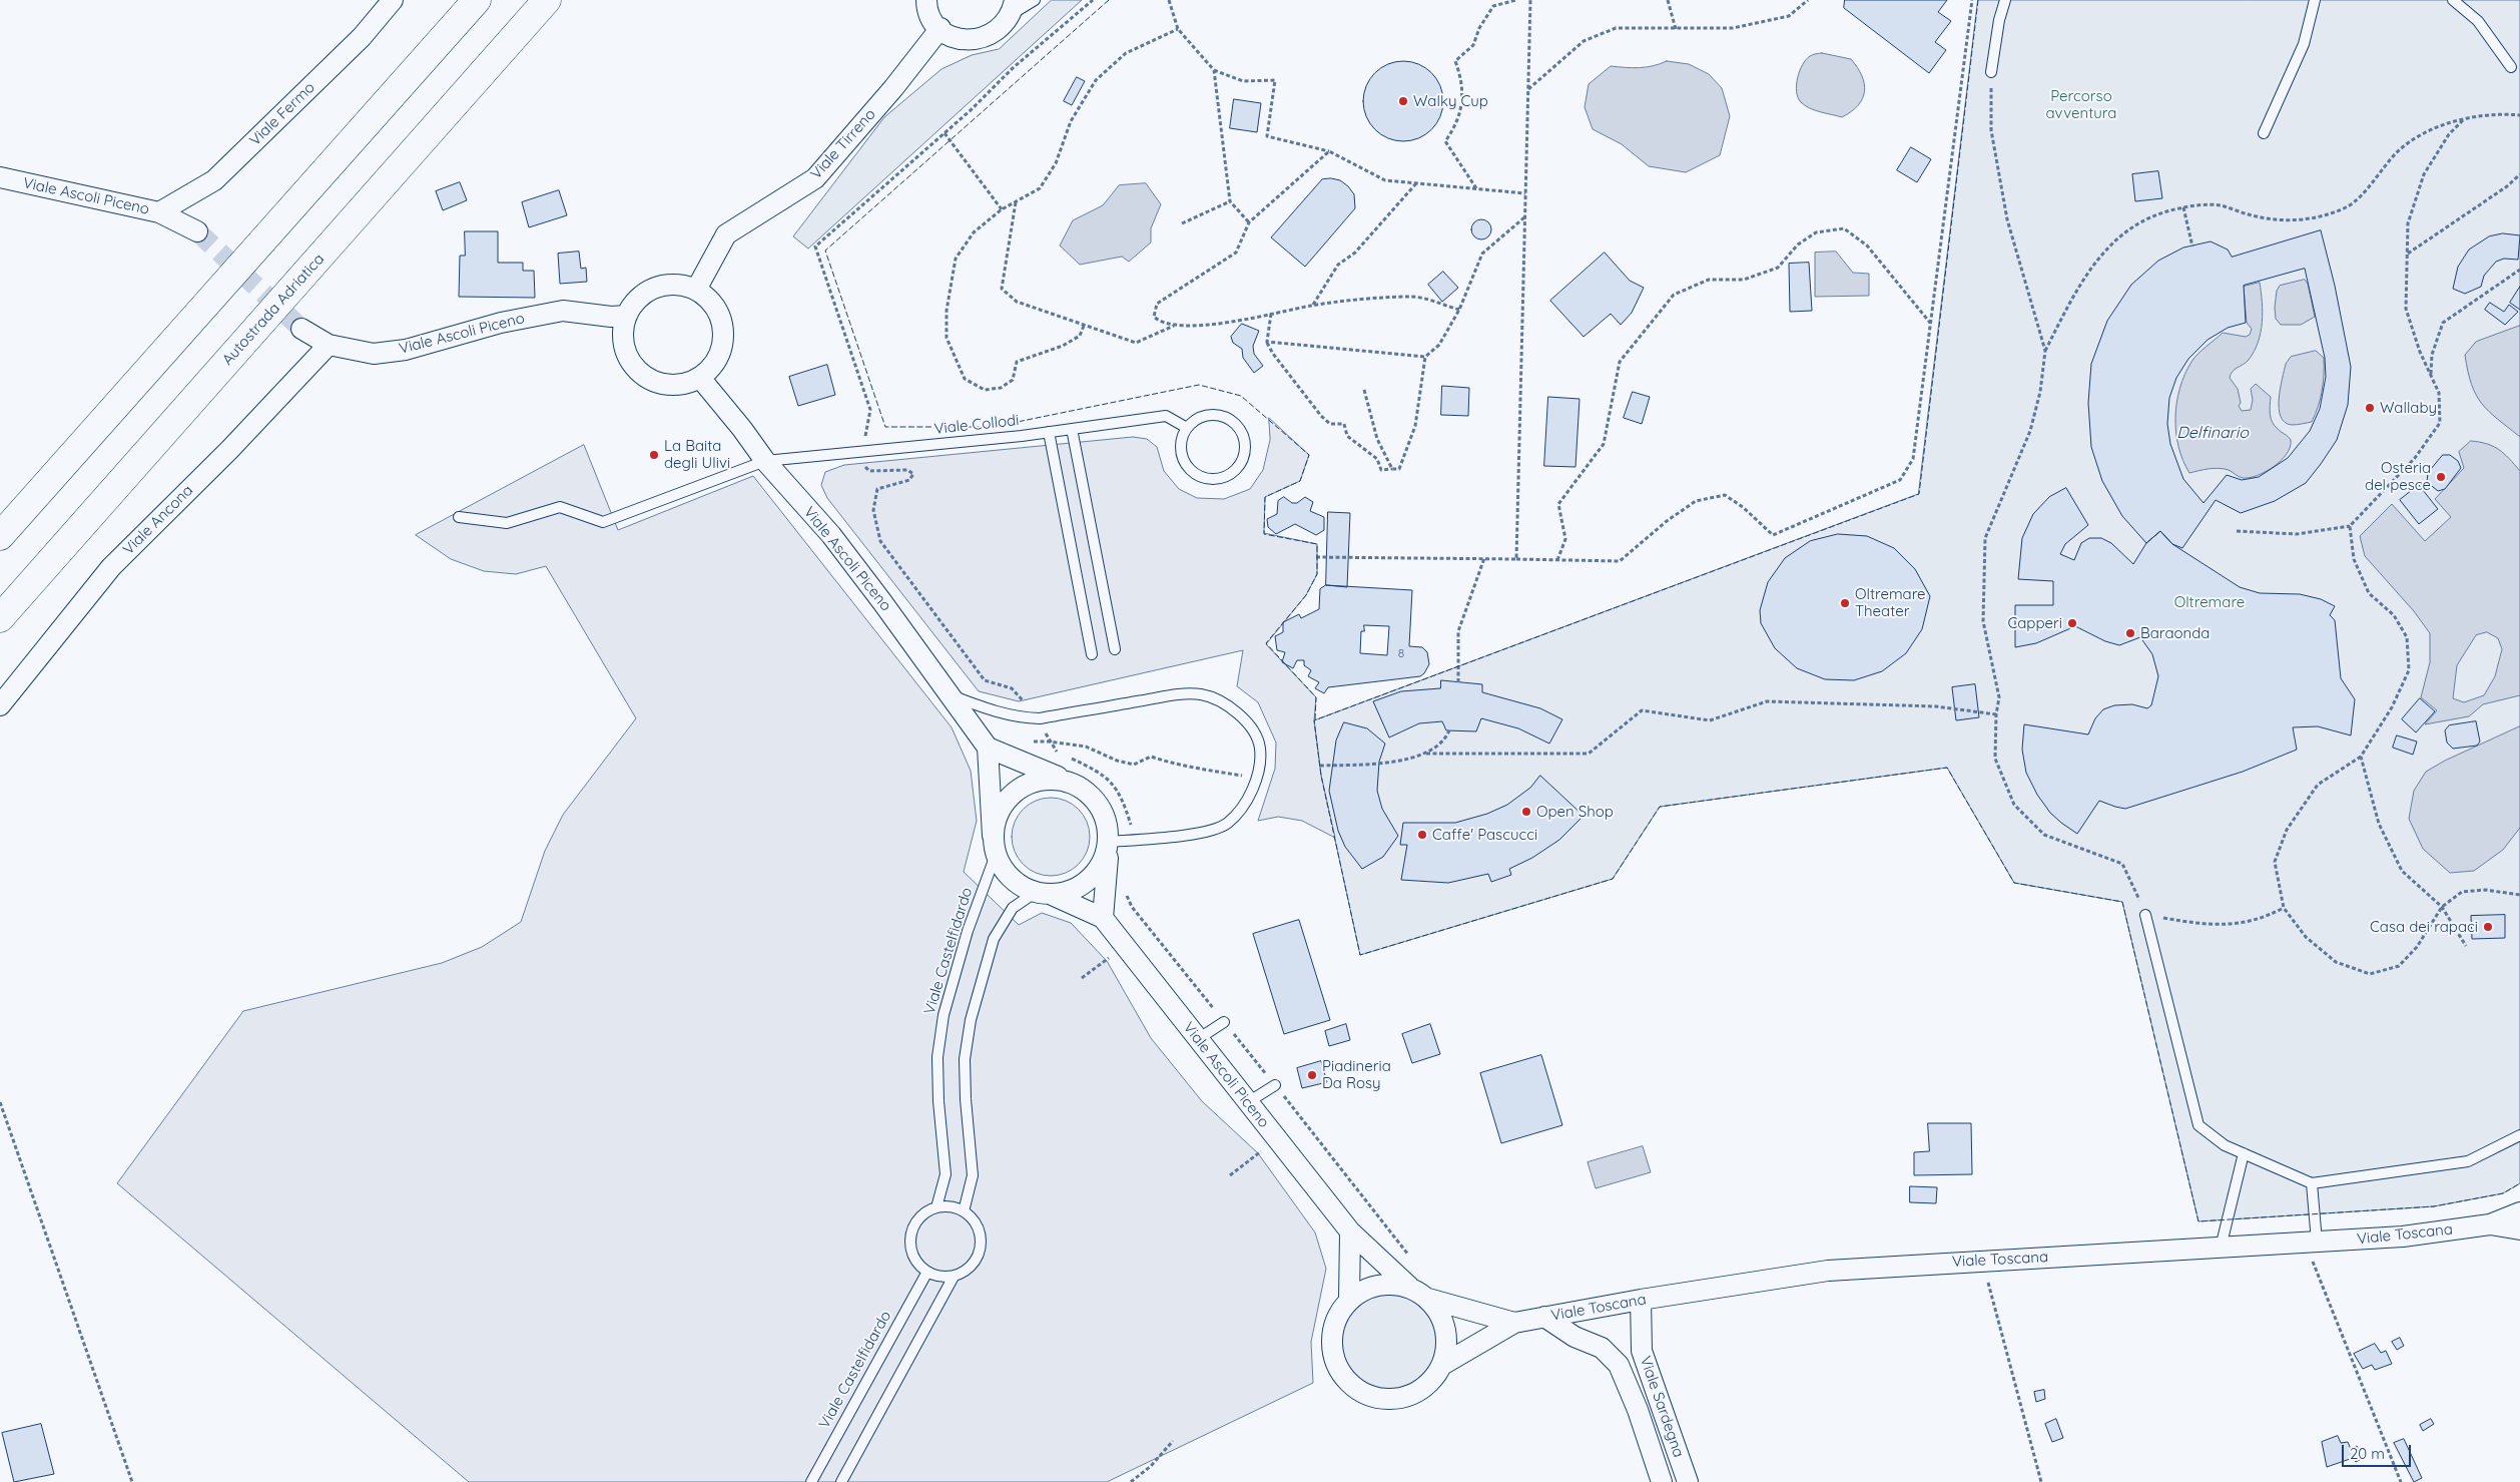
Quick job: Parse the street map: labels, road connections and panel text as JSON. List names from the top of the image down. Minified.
{"streets":{"highway":["Autostrada Adriatica"],"street":["Viale Fermo","Viale Tirreno","Viale Ascoli Piceno","Viale Ancona","Viale Toscana","Viale Sardegna"],"lane":["Viale Collodi","Viale Castelfidardo"]},"crossings":[["Viale Fermo","Viale Ascoli Piceno"],["Viale Tirreno","Viale Ascoli Piceno"],["Viale Ascoli Piceno","Viale Collodi"],["Viale Ascoli Piceno","Viale Ancona"],["Viale Ascoli Piceno","Viale Castelfidardo"],["Viale Ascoli Piceno","Viale Toscana"],["Viale Toscana","Viale Sardegna"]],"water":["Delfinario"],"parks":["Percorso avventura","Oltremare"],"places":["Walky Cup","Wallaby","La Baita degli Ulivi","Osteria del pesce","Oltremare Theater","Capperi","Baraonda","Open Shop","Caffe' Pascucci","Casa dei rapaci","Piadineria Da Rosy"],"house_numbers":["8"],"scale_bar":"20 m"}
